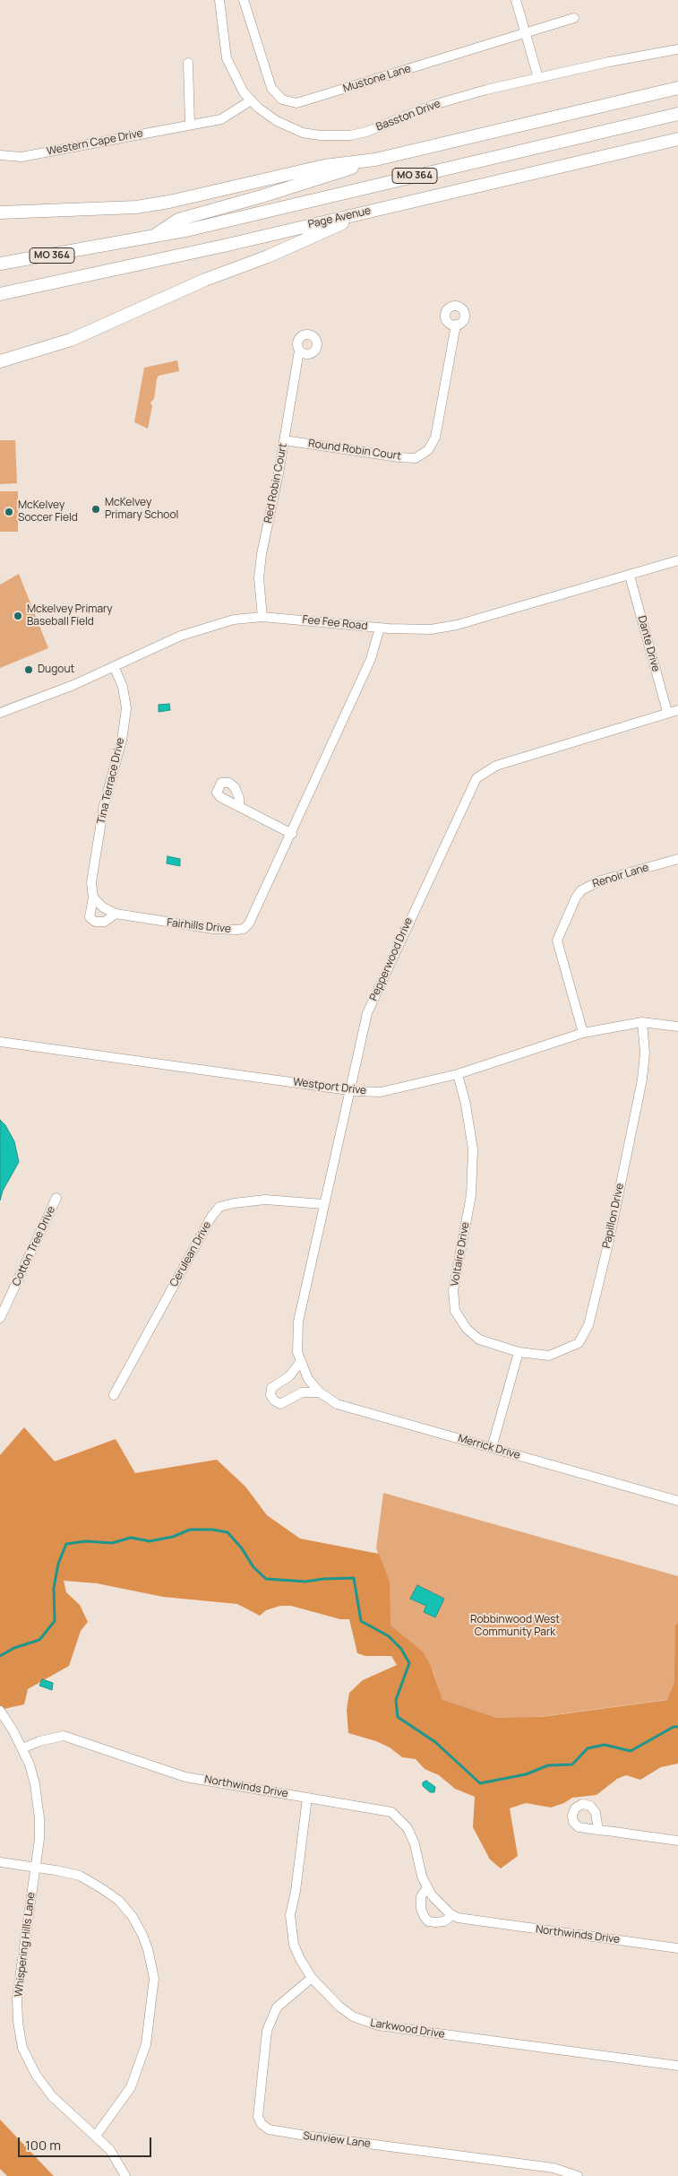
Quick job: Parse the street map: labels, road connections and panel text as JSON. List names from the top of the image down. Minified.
{"streets":{"highway":["MO 364","Page Avenue"],"street":["Mustone Lane","Basston Drive","Western Cape Drive","Round Robin Court","Red Robin Court","Fee Fee Road","Dante Drive","Tina Terrace Drive","Renoir Lane","Fairhills Drive","Pepperwood Drive","Westport Drive","Papillon Drive","Cotton Tree Drive","Cerulean Drive","Voltaire Drive","Merrick Drive","Northwinds Drive","Whispering Hills Lane","Larkwood Drive","Sunview Lane"]},"crossings":[["Basston Drive","Western Cape Drive"],["Round Robin Court","Red Robin Court"],["Red Robin Court","Fee Fee Road"],["Fee Fee Road","Dante Drive"],["Fee Fee Road","Tina Terrace Drive"],["Fee Fee Road","Fairhills Drive"],["Dante Drive","Pepperwood Drive"],["Tina Terrace Drive","Fairhills Drive"],["Renoir Lane","Westport Drive"],["Pepperwood Drive","Westport Drive"],["Pepperwood Drive","Cerulean Drive"],["Pepperwood Drive","Merrick Drive"],["Westport Drive","Papillon Drive"],["Westport Drive","Voltaire Drive"],["Papillon Drive","Voltaire Drive"],["Northwinds Drive","Whispering Hills Lane"],["Northwinds Drive","Larkwood Drive"],["Larkwood Drive","Sunview Lane"]],"parks":["Robbinwood West Community Park"],"places":["McKelvey Primary School","McKelvey Soccer Field","Mckelvey Primary Baseball Field","Dugout"],"scale_bar":"100 m"}
